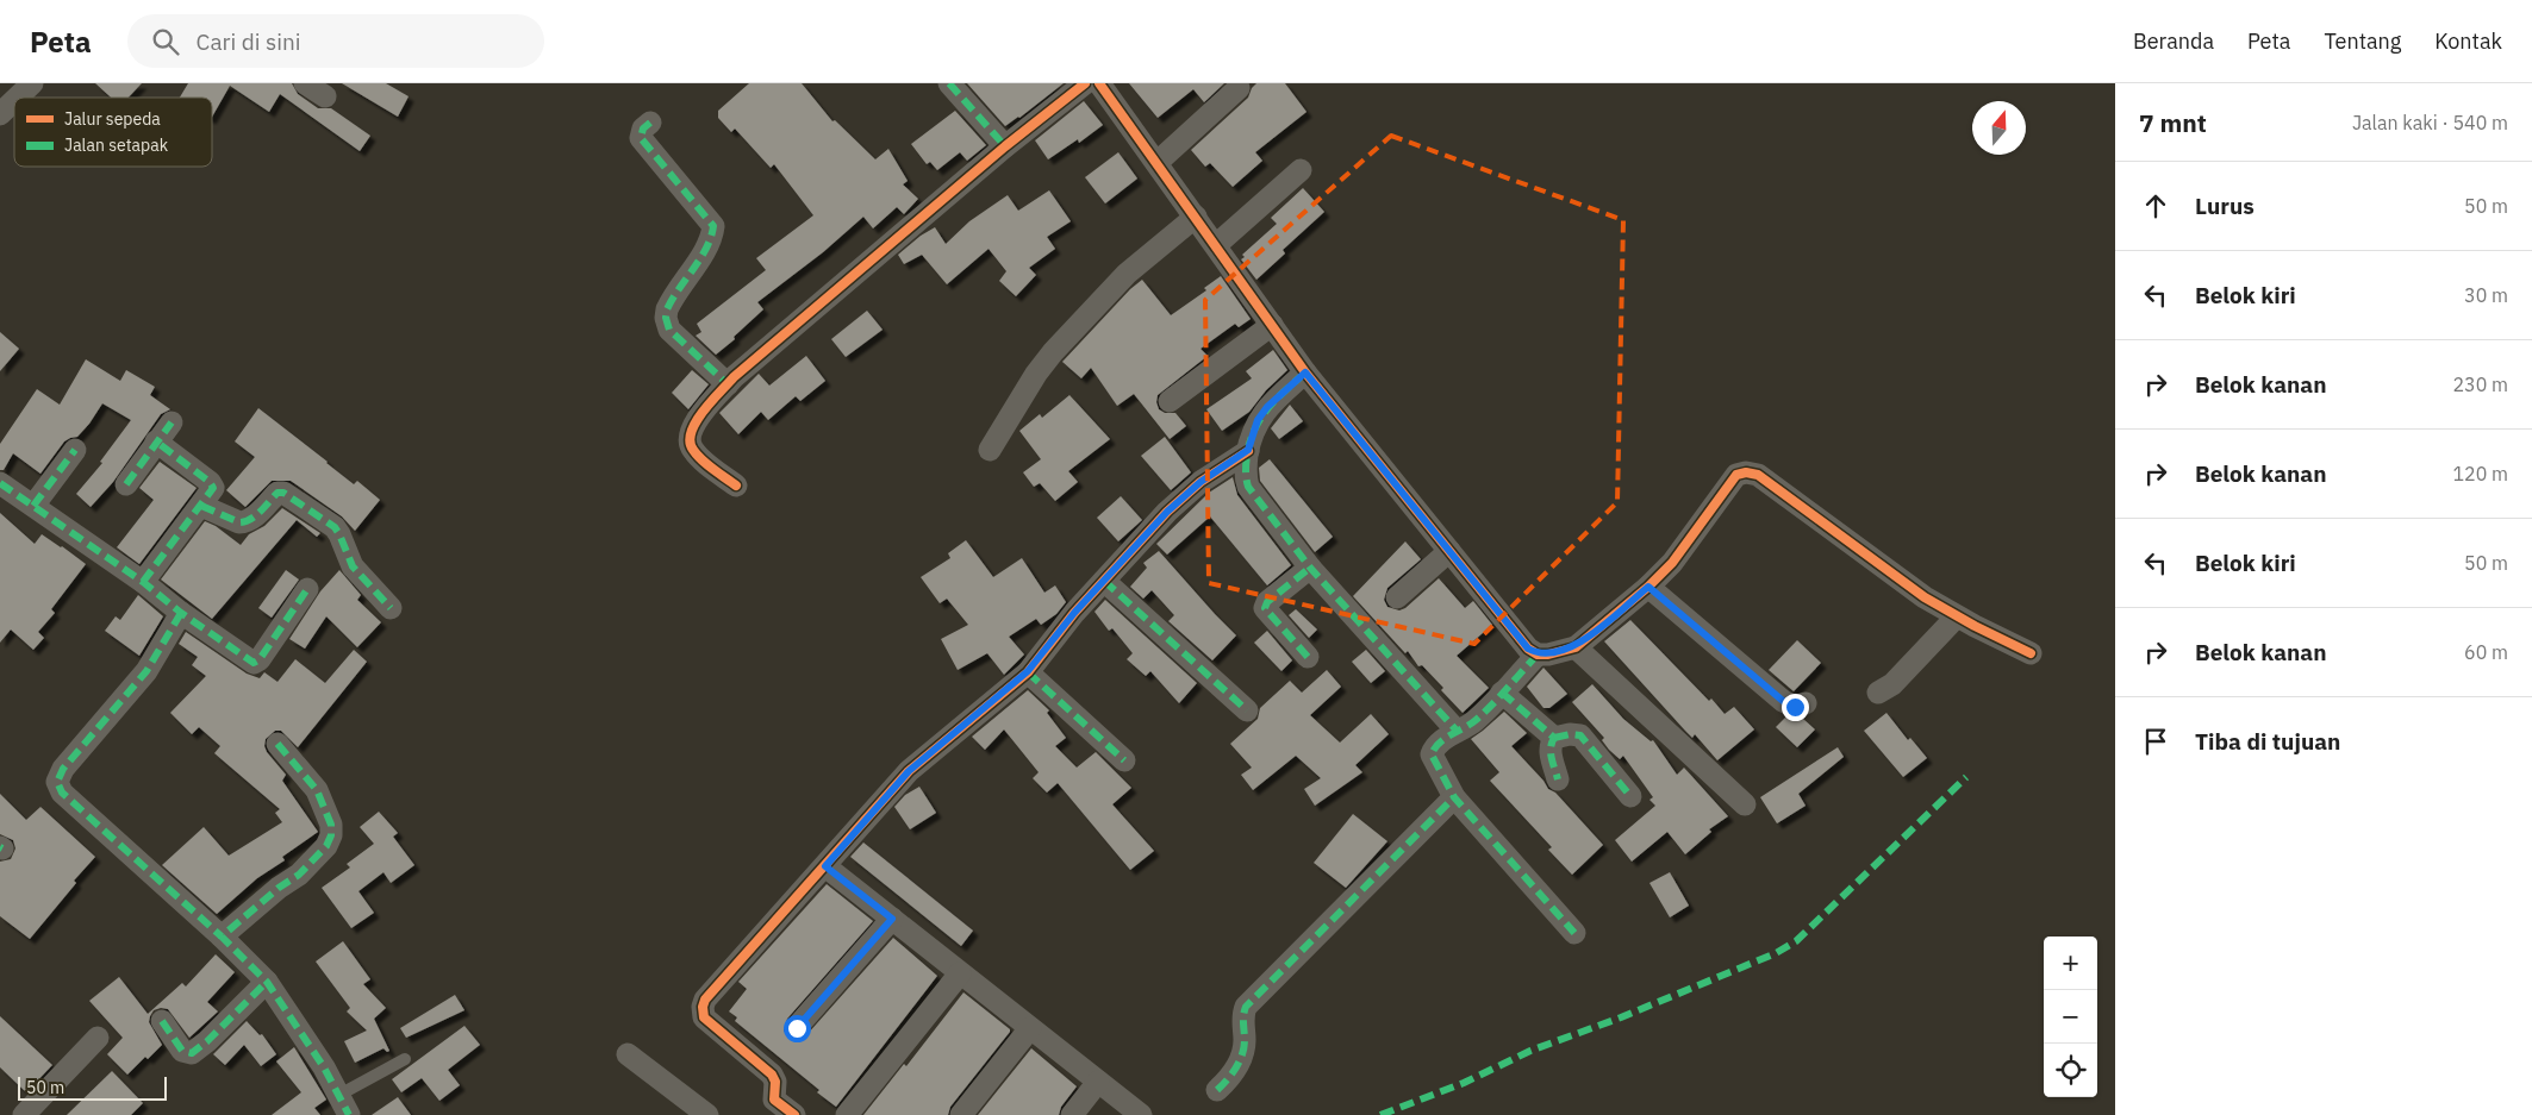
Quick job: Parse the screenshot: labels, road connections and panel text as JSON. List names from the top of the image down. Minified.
{"legend":["Jalur sepeda","Jalan setapak"],"scale_bar":"50 m","north":"top","page":{"header":"Peta","search":"Cari di sini","nav":["Beranda","Peta","Tentang","Kontak"],"heading":["7 mnt","Jalan kaki · 540 m"],"list":[["Lurus","50 m"],["Belok kiri","30 m"],["Belok kanan","230 m"],["Belok kanan","120 m"],["Belok kiri","50 m"],["Belok kanan","60 m"],"Tiba di tujuan"],"map_buttons":["+","−"],"scale":"50 m"}}
